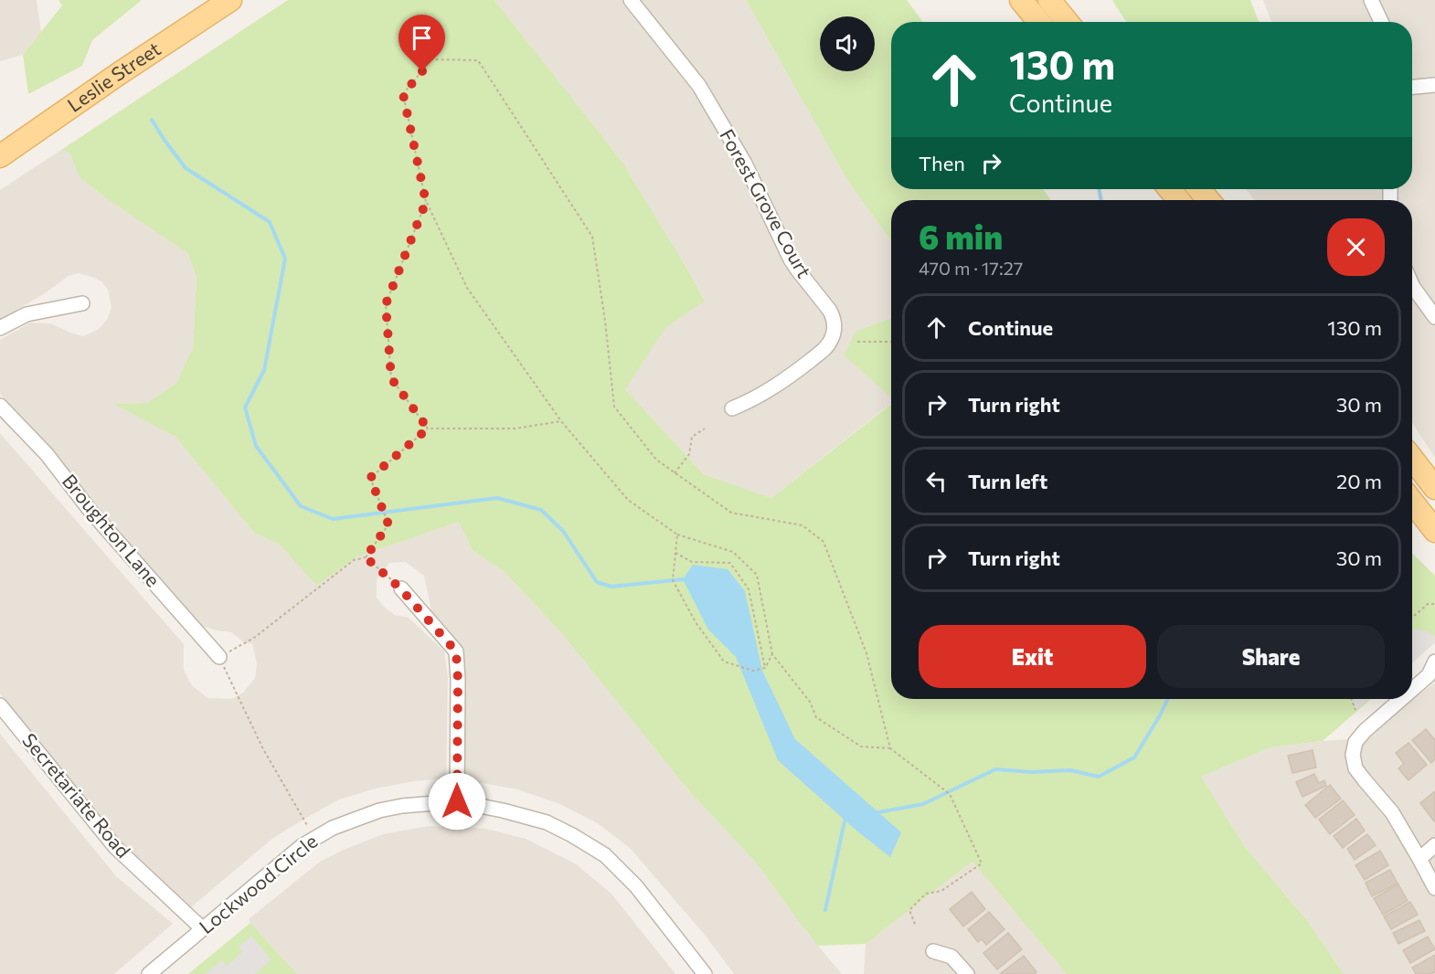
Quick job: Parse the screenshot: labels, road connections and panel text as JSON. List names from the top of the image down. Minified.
{"streets":{"main road":["Leslie Street"],"street":["Forest Grove Court","Broughton Lane","Secretariate Road","Lockwood Circle"]},"crossings":[["Secretariate Road","Lockwood Circle"]],"page":{"turn":["130 m","Continue"],"then":"Then","heading":["6 min","470 m · 17:27"],"list":[{"name":"Continue","value":"130 m"},{"name":"Turn right","value":"30 m"},{"name":"Turn left","value":"20 m"},{"name":"Turn right","value":"30 m"}],"buttons":["Exit","Share"]}}
